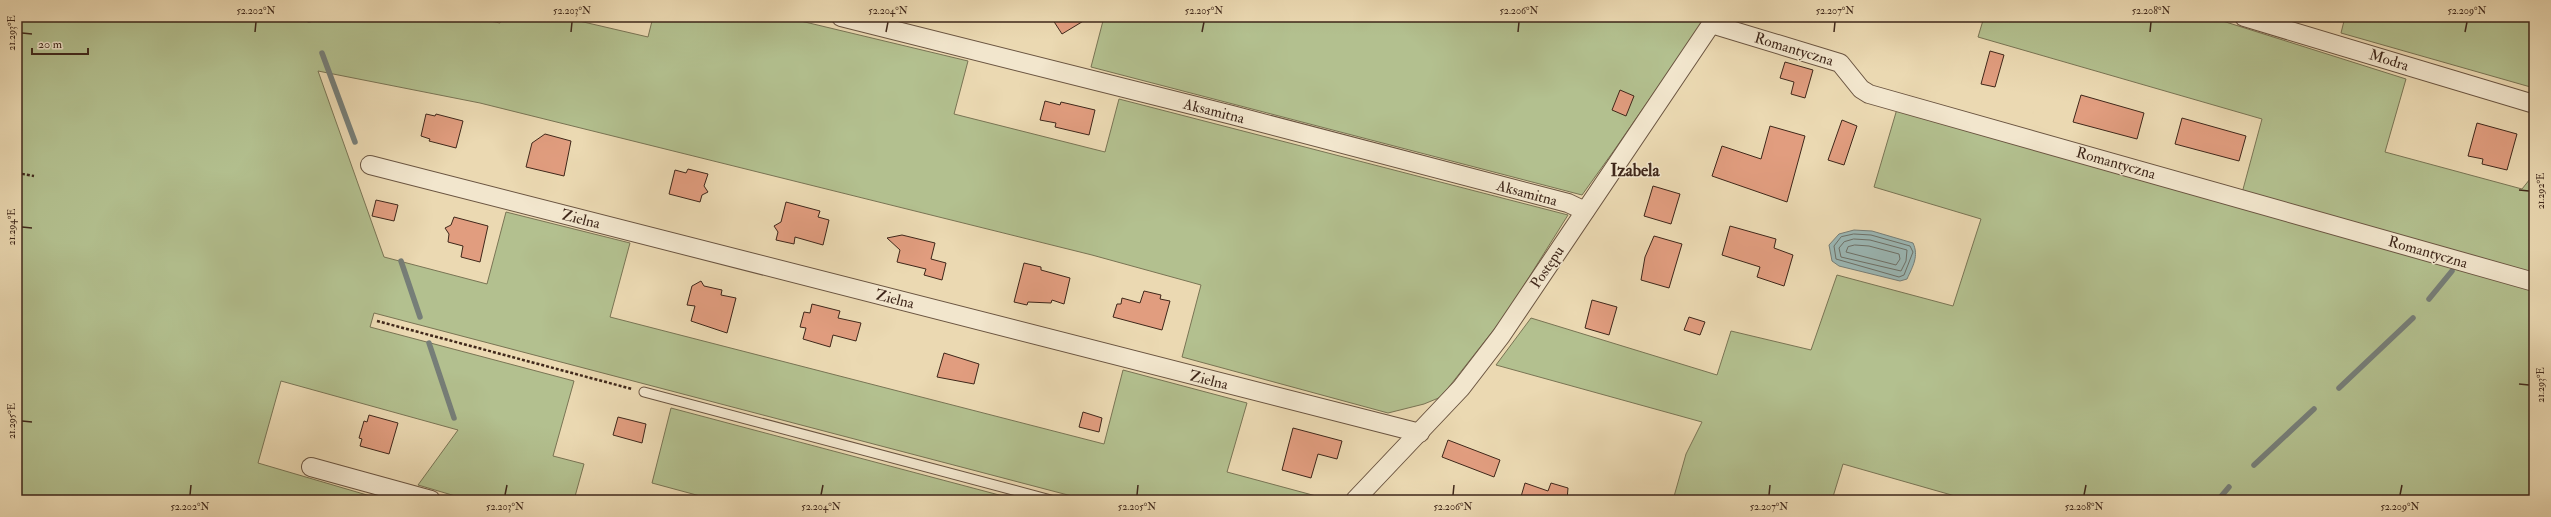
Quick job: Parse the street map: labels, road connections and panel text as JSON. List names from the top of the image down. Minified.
{"streets":{"street":["Romantyczna","Modra","Aksamitna","Zielna","Postępu"]},"crossings":[["Romantyczna","Postępu"],["Aksamitna","Postępu"],["Zielna","Postępu"]],"districts":["Izabela"],"scale_bar":"20 m","coordinates":["52.202°N","52.203°N","52.204°N","52.205°N","52.206°N","52.207°N","52.208°N","52.209°N","21.293°E","21.292°E","21.294°E","21.295°E"]}
